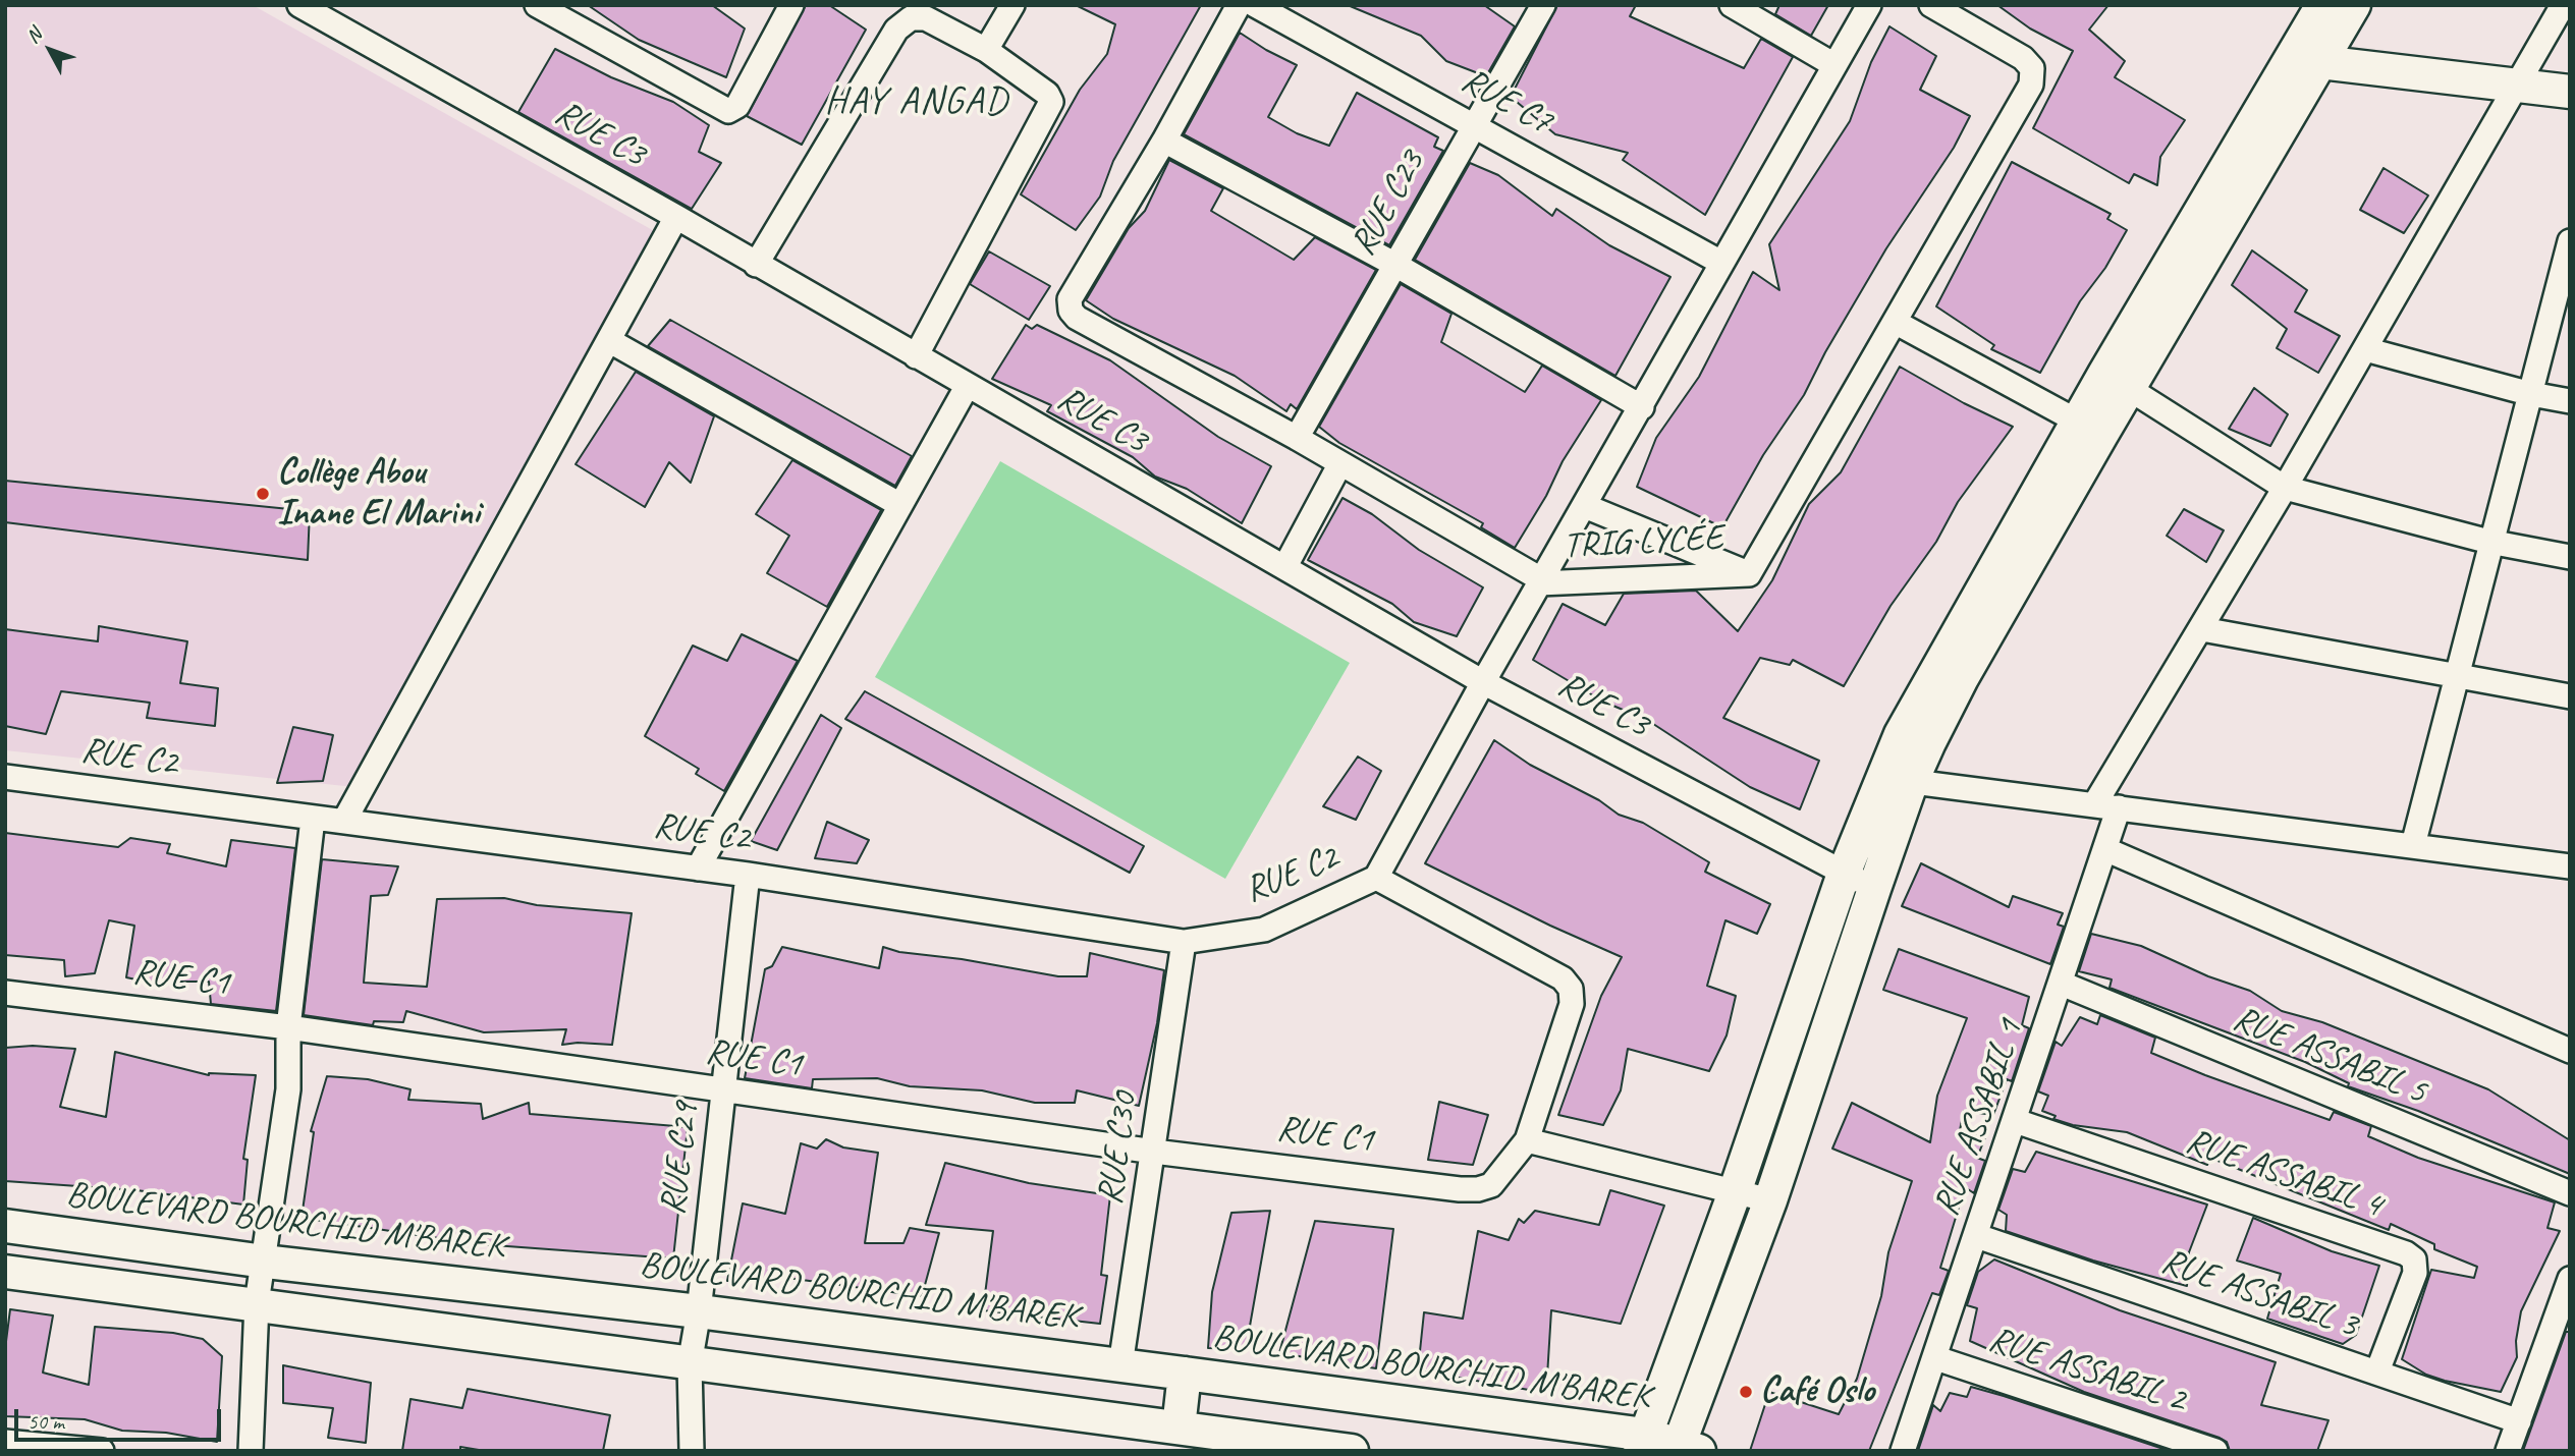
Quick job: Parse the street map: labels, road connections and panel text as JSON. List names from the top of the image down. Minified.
{"streets":{"main road":["BOULEVARD BOURCHID M'BAREK"],"street":["RUE C7","RUE C3","RUE C23","TRIG LYCÉE","RUE C2","RUE C1","RUE ASSABIL 5","RUE ASSABIL 1","RUE C30","RUE C29","RUE ASSABIL 4","RUE ASSABIL 3","RUE ASSABIL 2"]},"crossings":[["RUE C7","RUE C23"],["RUE C2","RUE C30"],["RUE C2","RUE C29"],["RUE C1","RUE C30"],["RUE C1","RUE C29"],["RUE ASSABIL 5","RUE ASSABIL 1"],["RUE ASSABIL 1","RUE ASSABIL 4"],["RUE ASSABIL 1","RUE ASSABIL 3"],["RUE ASSABIL 1","RUE ASSABIL 2"],["RUE C30","BOULEVARD BOURCHID M'BAREK"],["RUE C29","BOULEVARD BOURCHID M'BAREK"],["RUE ASSABIL 4","RUE ASSABIL 3"]],"districts":["HAY ANGAD"],"places":["Collège Abou Inane El Marini","Café Oslo"],"scale_bar":"50 m","north":"top left"}
